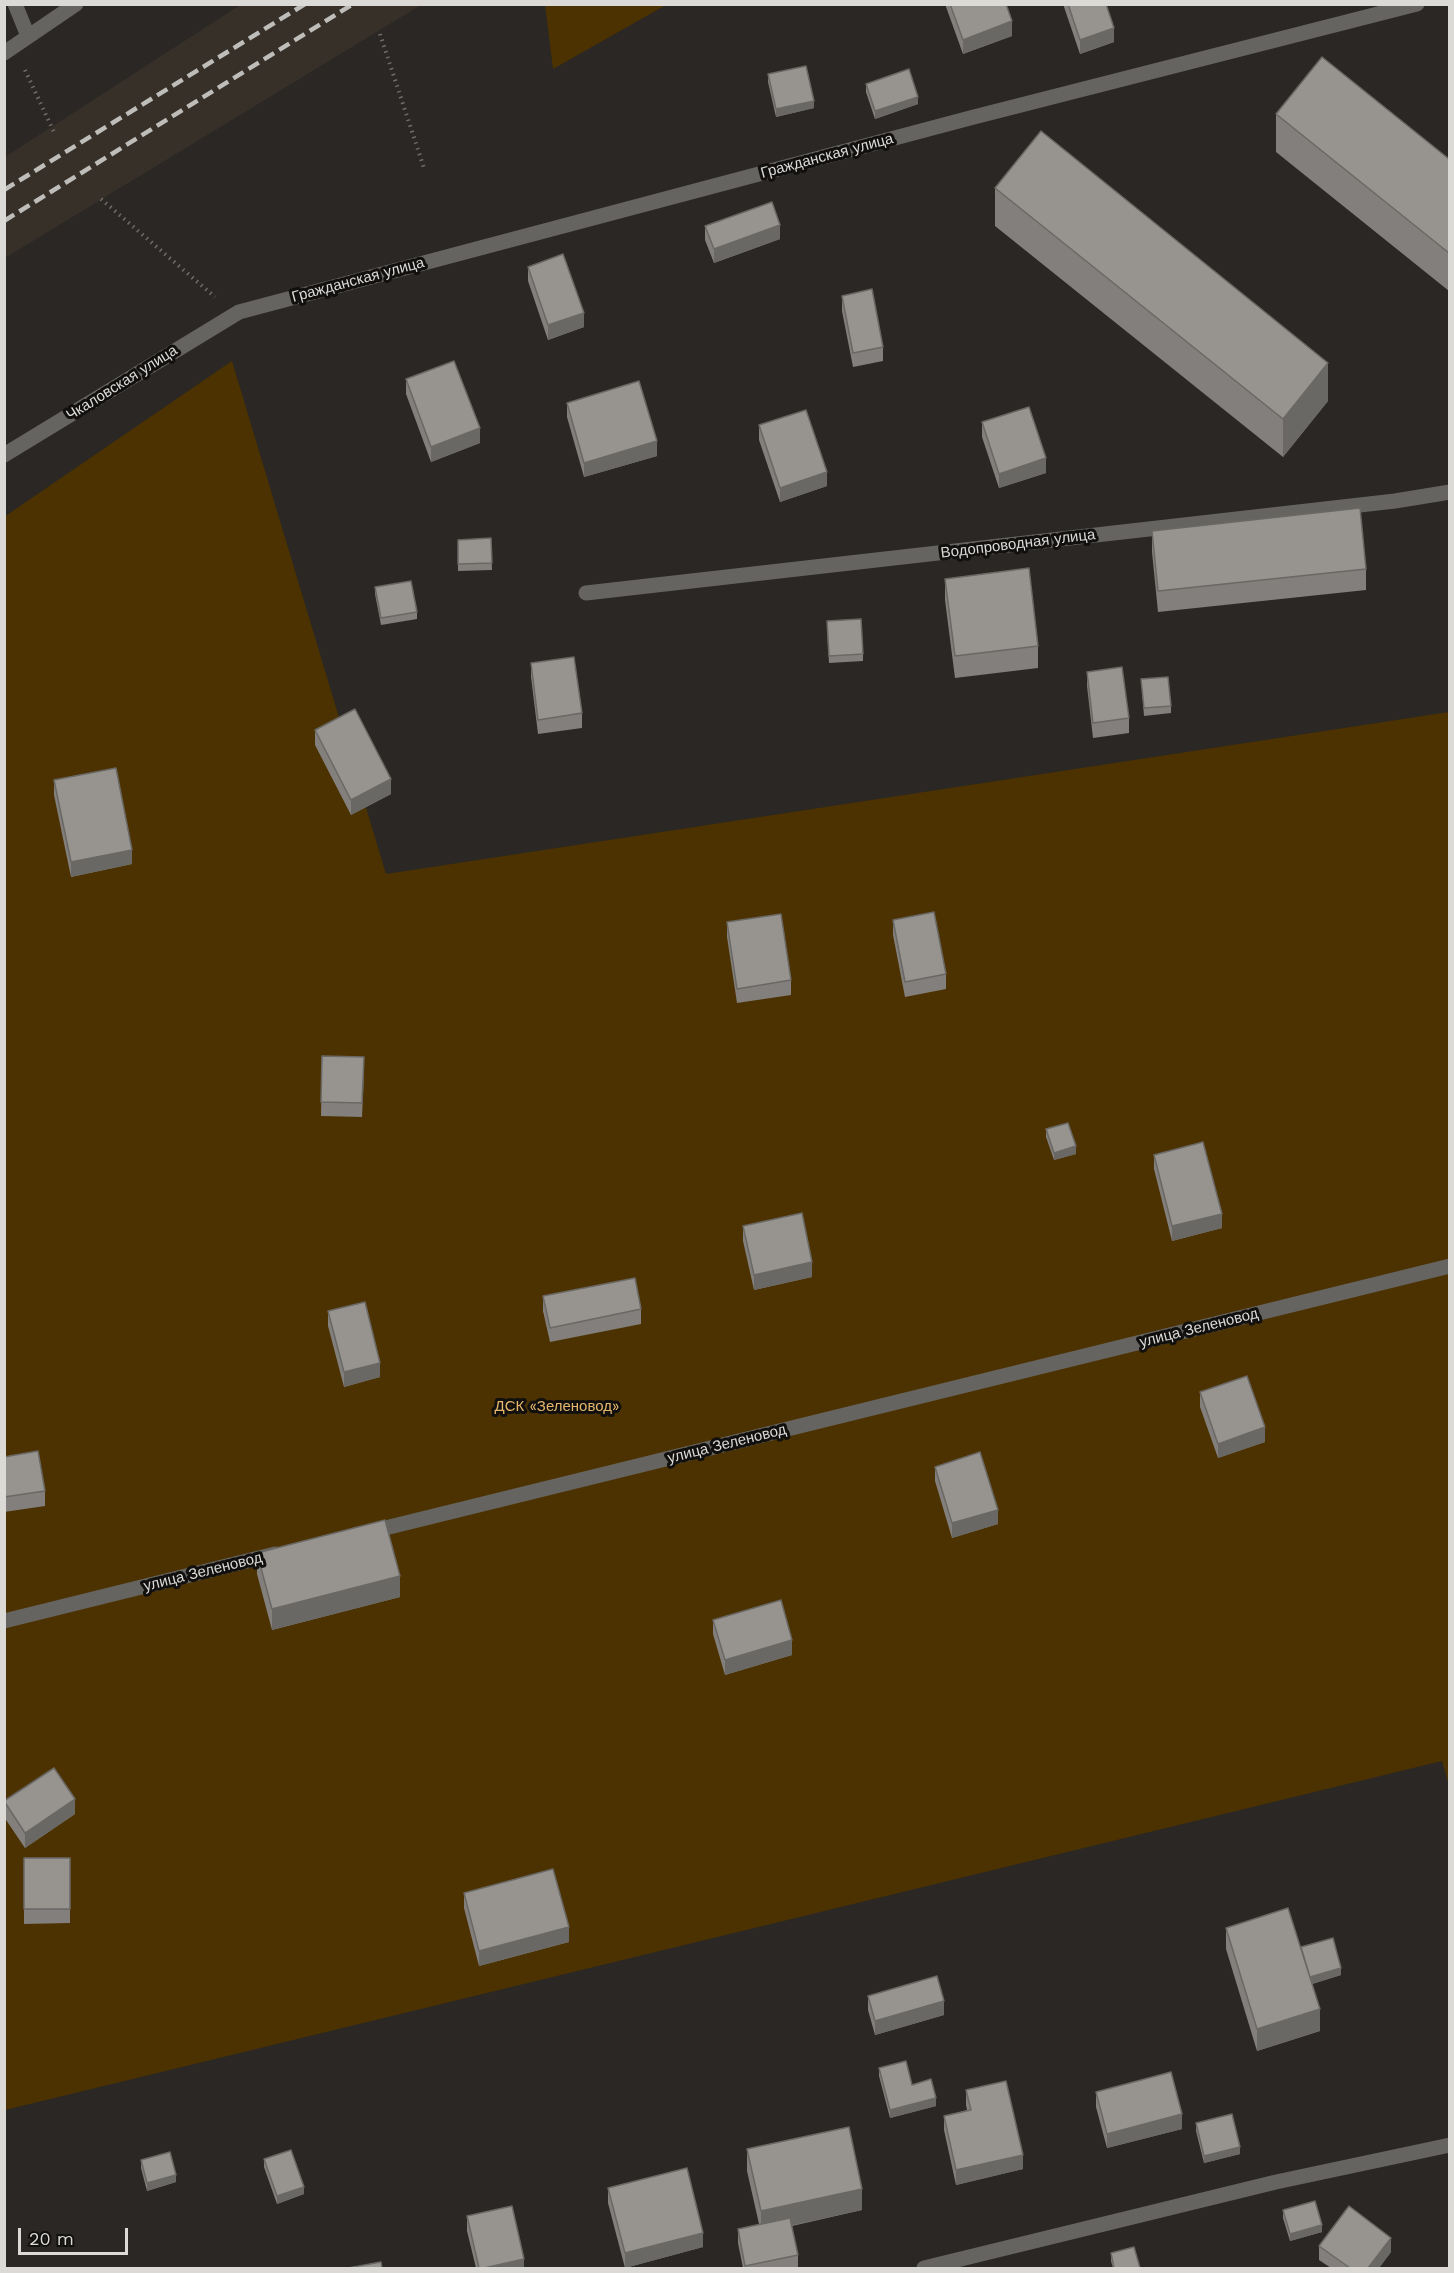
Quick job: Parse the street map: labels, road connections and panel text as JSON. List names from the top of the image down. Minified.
{"streets":{"street":["Гражданская улица","Чкаловская улица","Водопроводная улица","улица Зеленовод"]},"crossings":[["Гражданская улица","Чкаловская улица"]],"parks":["ДСК «Зеленовод»"],"scale_bar":"20 m"}
